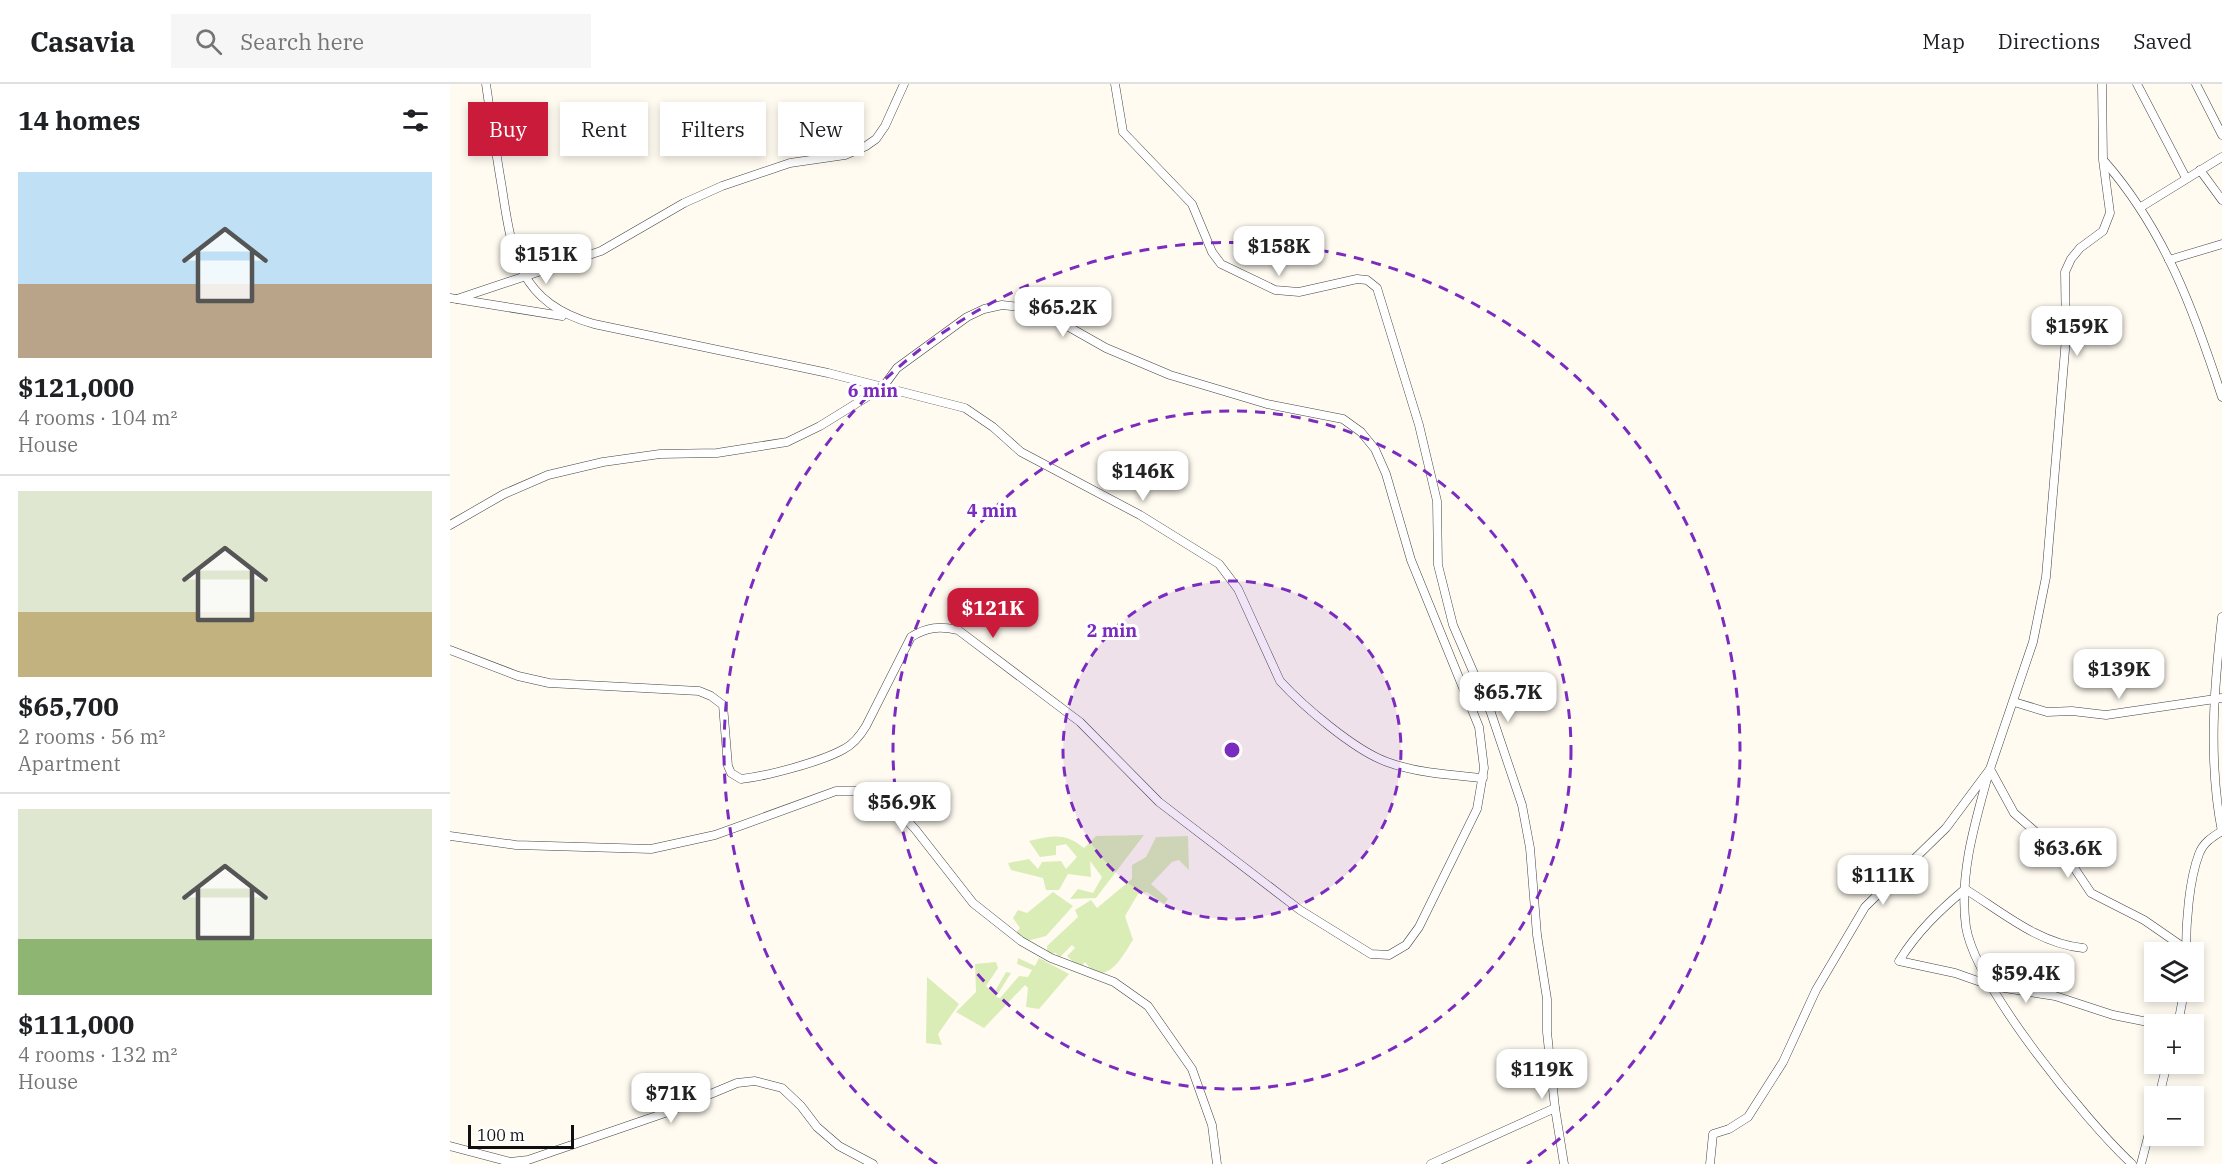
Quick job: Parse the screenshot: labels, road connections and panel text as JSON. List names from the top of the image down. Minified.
{"scale_bar":"100 m","page":{"header":"Casavia","search":"Search here","nav":["Map","Directions","Saved"],"heading":"14 homes","chip":["Buy","Rent","Filters","New"],"list":[{"name":"$121,000","note":"4 rooms · 104 m² · House"},{"name":"$65,700","note":"2 rooms · 56 m² · Apartment"},{"name":"$111,000","note":"4 rooms · 132 m² · House"}],"price":["$158K","$151K","$65.2K","$159K","$146K","$121K","$139K","$65.7K","$56.9K","$63.6K","$111K","$59.4K","$119K","$71K"],"map_buttons":["+","−"],"scale":"100 m"},"rings":["6 min","4 min","2 min"]}
